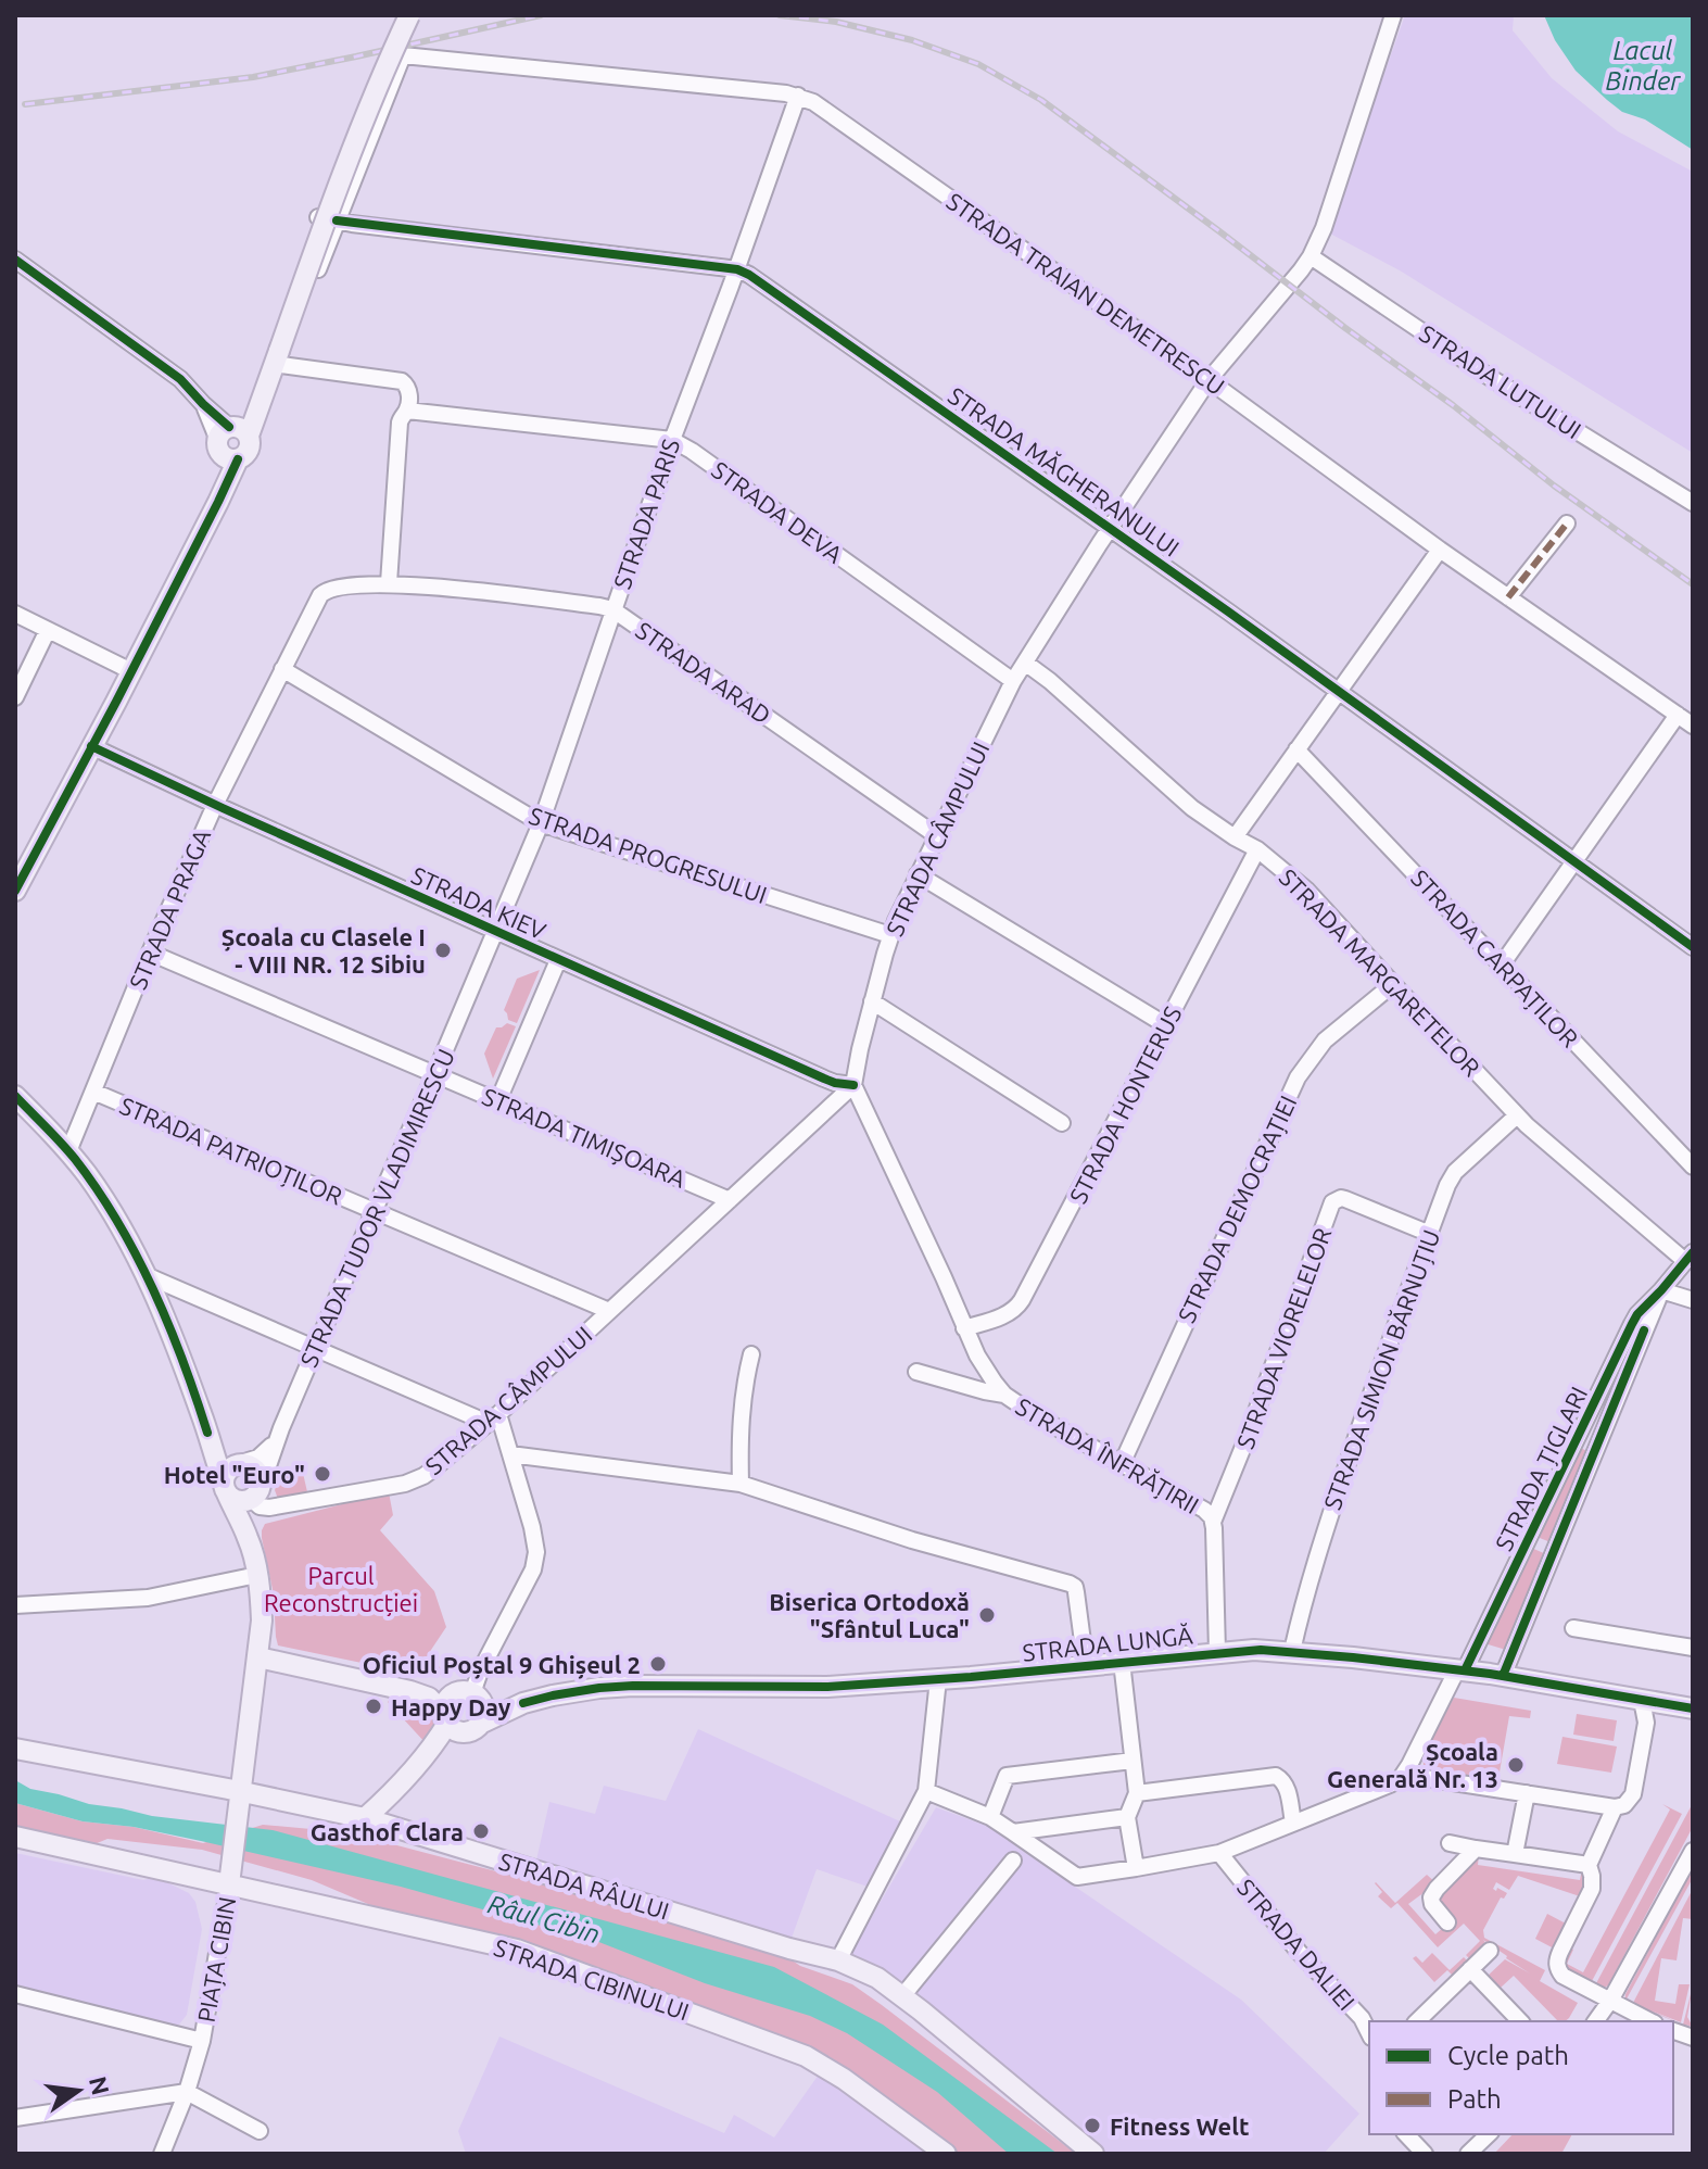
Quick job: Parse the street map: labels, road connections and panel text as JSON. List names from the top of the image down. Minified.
{"streets":{"main road":["STRADA LUNGĂ","STRADA RÂULUI","PIAȚA CIBIN","STRADA CIBINULUI"],"street":["STRADA TRAIAN DEMETRESCU","STRADA LUTULUI","STRADA MĂGHERANULUI","STRADA DEVA","STRADA PARIS","STRADA ARAD","STRADA CÂMPULUI","STRADA PROGRESULUI","STRADA KIEV","STRADA PRAGA","STRADA CARPAȚILOR","STRADA MARGARETELOR","STRADA HONTERUS","STRADA TIMIȘOARA","STRADA PATRIOȚILOR","STRADA TUDOR VLADIMIRESCU","STRADA DEMOCRAȚIEI","STRADA VIORELELOR","STRADA SIMION BĂRNUȚIU","STRADA ÎNFRĂȚIRII","STRADA ȚIGLARI","STRADA DALIEI"]},"crossings":[["STRADA TRAIAN DEMETRESCU","STRADA PARIS"],["STRADA TRAIAN DEMETRESCU","STRADA CÂMPULUI"],["STRADA LUTULUI","STRADA CÂMPULUI"],["STRADA MĂGHERANULUI","STRADA PARIS"],["STRADA MĂGHERANULUI","STRADA CÂMPULUI"],["STRADA DEVA","STRADA PARIS"],["STRADA DEVA","STRADA CÂMPULUI"],["STRADA PARIS","STRADA ARAD"],["STRADA PARIS","STRADA PROGRESULUI"],["STRADA PARIS","STRADA KIEV"],["STRADA PARIS","STRADA TUDOR VLADIMIRESCU"],["STRADA ARAD","STRADA CÂMPULUI"],["STRADA ARAD","STRADA PRAGA"],["STRADA CÂMPULUI","STRADA PROGRESULUI"],["STRADA CÂMPULUI","STRADA KIEV"],["STRADA CÂMPULUI","STRADA MARGARETELOR"],["STRADA CÂMPULUI","STRADA TIMIȘOARA"],["STRADA CÂMPULUI","STRADA PATRIOȚILOR"],["STRADA CÂMPULUI","STRADA TUDOR VLADIMIRESCU"],["STRADA CÂMPULUI","STRADA ÎNFRĂȚIRII"],["STRADA PROGRESULUI","STRADA PRAGA"],["STRADA KIEV","STRADA PRAGA"],["STRADA KIEV","STRADA TUDOR VLADIMIRESCU"],["STRADA KIEV","STRADA ÎNFRĂȚIRII"],["STRADA PRAGA","STRADA TIMIȘOARA"],["STRADA PRAGA","STRADA PATRIOȚILOR"],["STRADA MARGARETELOR","STRADA HONTERUS"],["STRADA MARGARETELOR","STRADA DEMOCRAȚIEI"],["STRADA MARGARETELOR","STRADA SIMION BĂRNUȚIU"],["STRADA MARGARETELOR","STRADA ȚIGLARI"],["STRADA HONTERUS","STRADA ÎNFRĂȚIRII"],["STRADA TIMIȘOARA","STRADA TUDOR VLADIMIRESCU"],["STRADA PATRIOȚILOR","STRADA TUDOR VLADIMIRESCU"],["STRADA DEMOCRAȚIEI","STRADA ÎNFRĂȚIRII"],["STRADA VIORELELOR","STRADA SIMION BĂRNUȚIU"],["STRADA VIORELELOR","STRADA ÎNFRĂȚIRII"],["STRADA SIMION BĂRNUȚIU","STRADA LUNGĂ"],["STRADA ÎNFRĂȚIRII","STRADA LUNGĂ"],["STRADA ȚIGLARI","STRADA LUNGĂ"],["STRADA LUNGĂ","STRADA RÂULUI"],["STRADA RÂULUI","PIAȚA CIBIN"],["PIAȚA CIBIN","STRADA CIBINULUI"]],"water":["Lacul Binder","Râul Cibin"],"parks":["Parcul Reconstrucției"],"places":["Școala cu Clasele I - VIII NR. 12 Sibiu","Hotel \"Euro\"","Biserica Ortodoxă \"Sfântul Luca\"","Oficiul Poștal 9 Ghișeul 2","Happy Day","Școala Generală Nr. 13","Gasthof Clara","Fitness Welt"],"legend":["Cycle path","Path"],"north":"right"}
